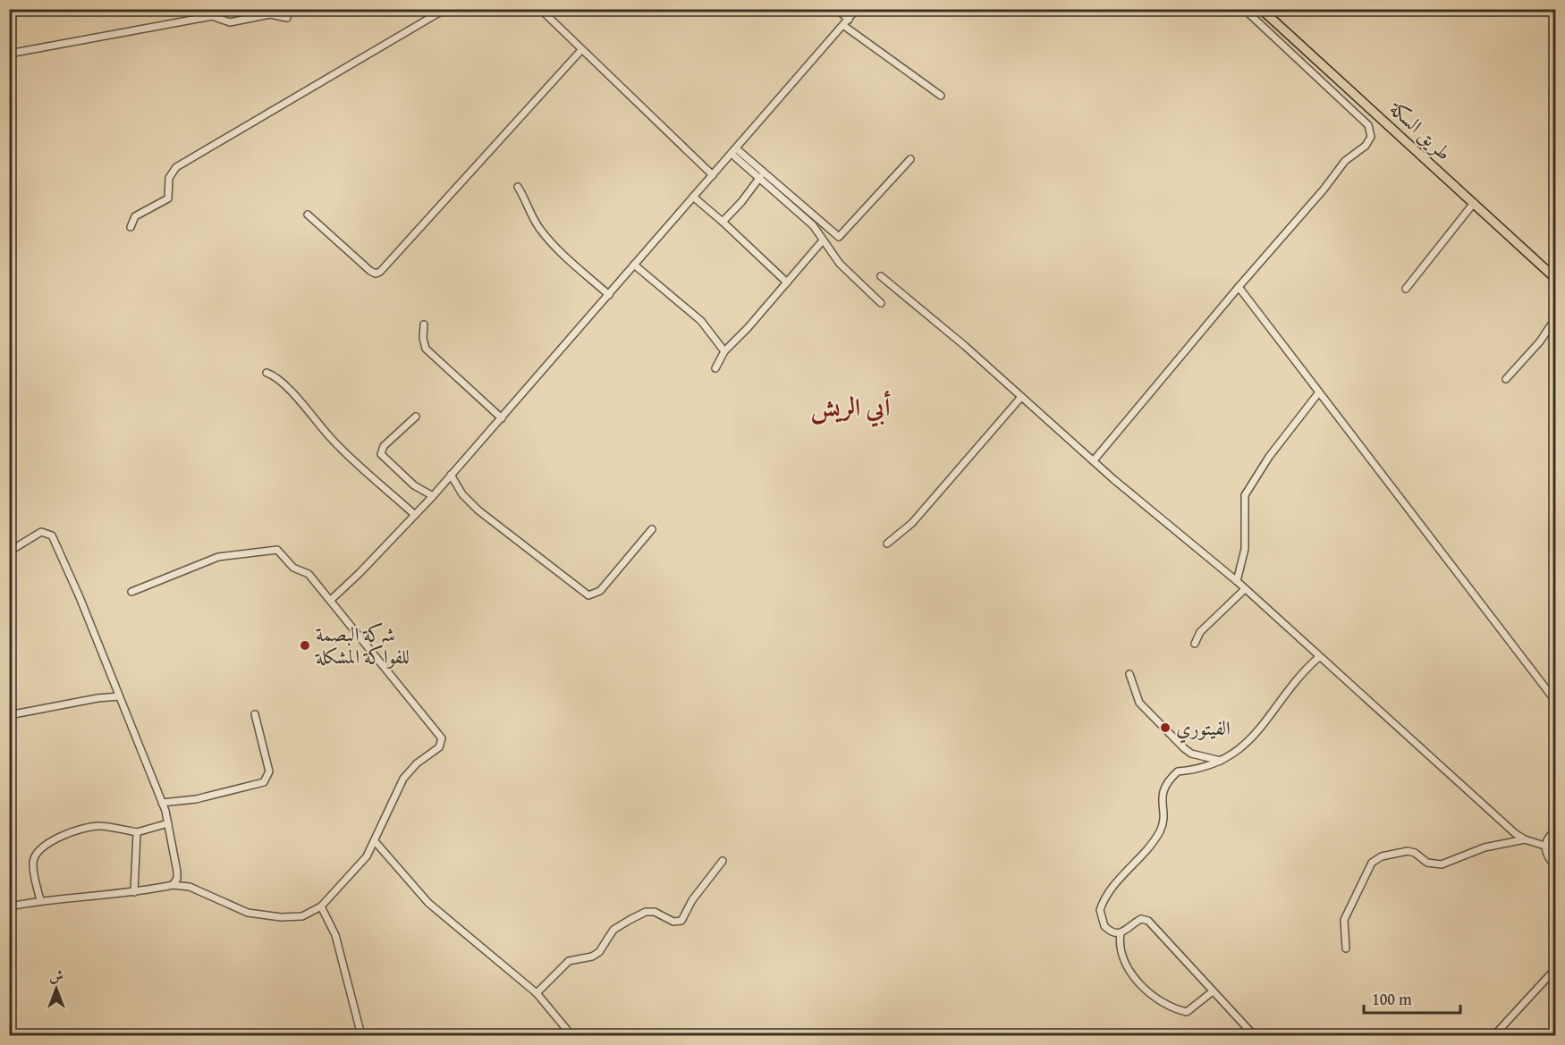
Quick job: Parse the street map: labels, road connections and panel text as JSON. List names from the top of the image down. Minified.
{"streets":{"main road":["طريق السكة"]},"districts":["أبي الريش"],"places":["شركة البصمة للفواكة المشكلة","الفيتوري"],"scale_bar":"100 m","north":"top"}
